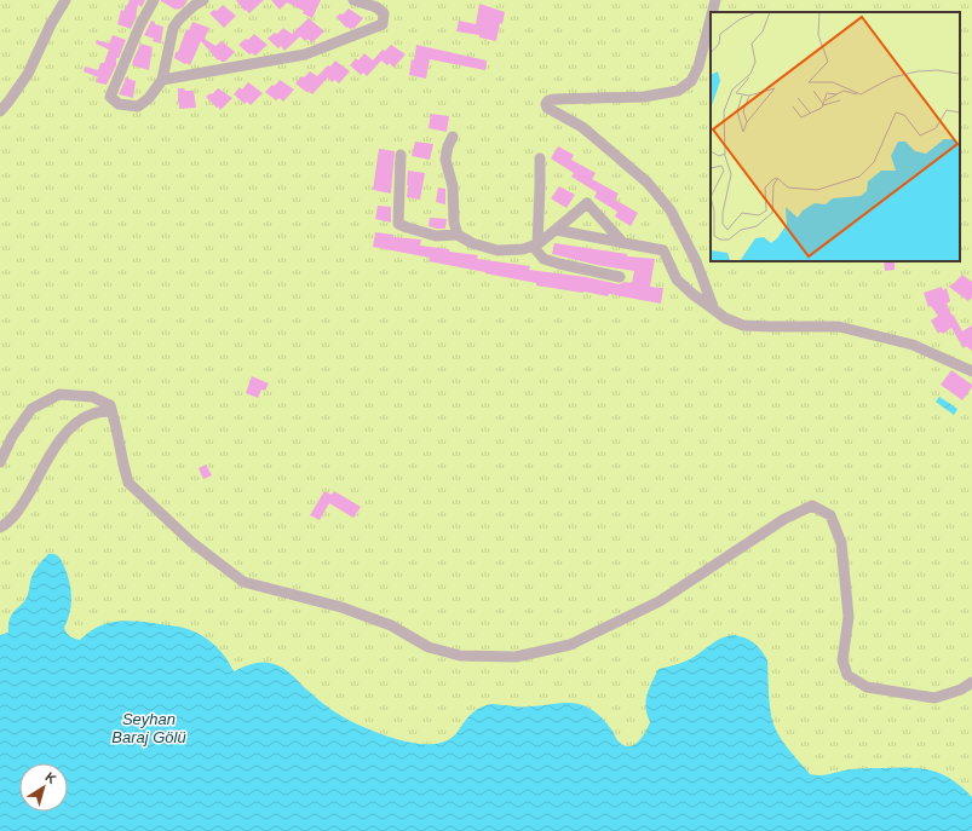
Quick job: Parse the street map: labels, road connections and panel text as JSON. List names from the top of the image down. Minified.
{"water":["Seyhan Baraj Gölü"],"north":"top right"}
